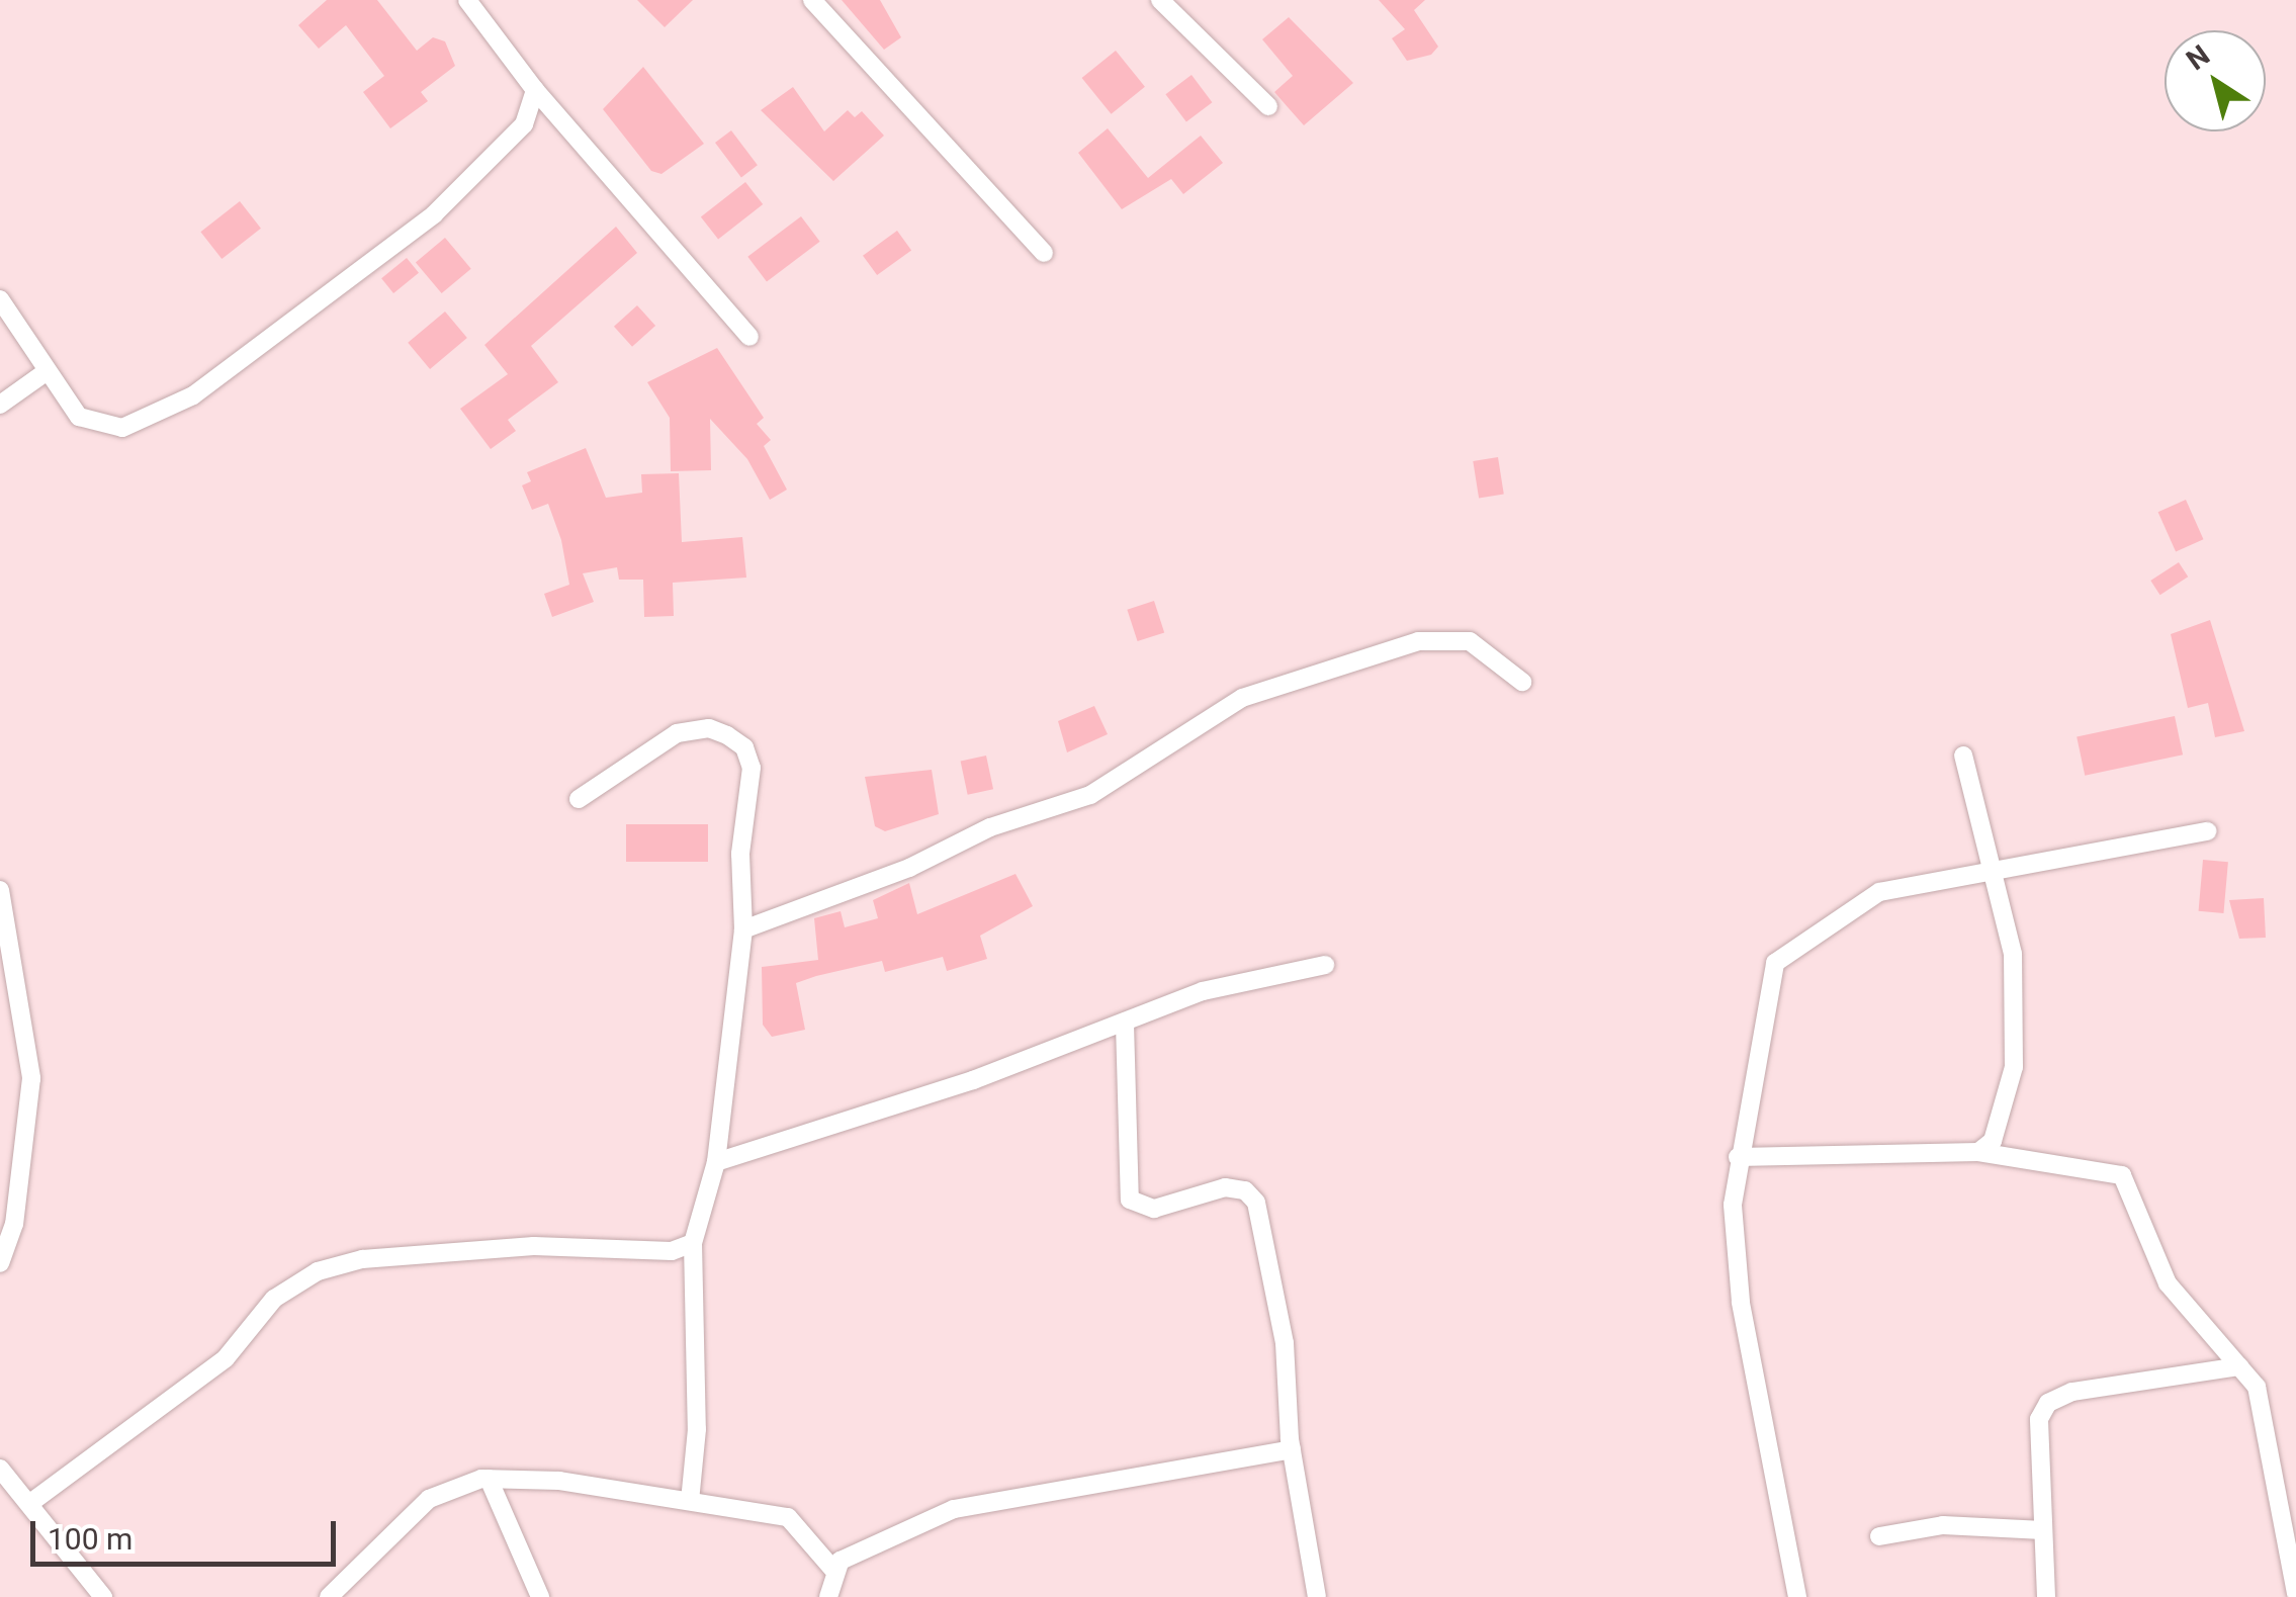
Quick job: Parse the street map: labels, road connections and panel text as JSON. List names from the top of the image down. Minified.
{"scale_bar":"100 m","north":"top left"}
